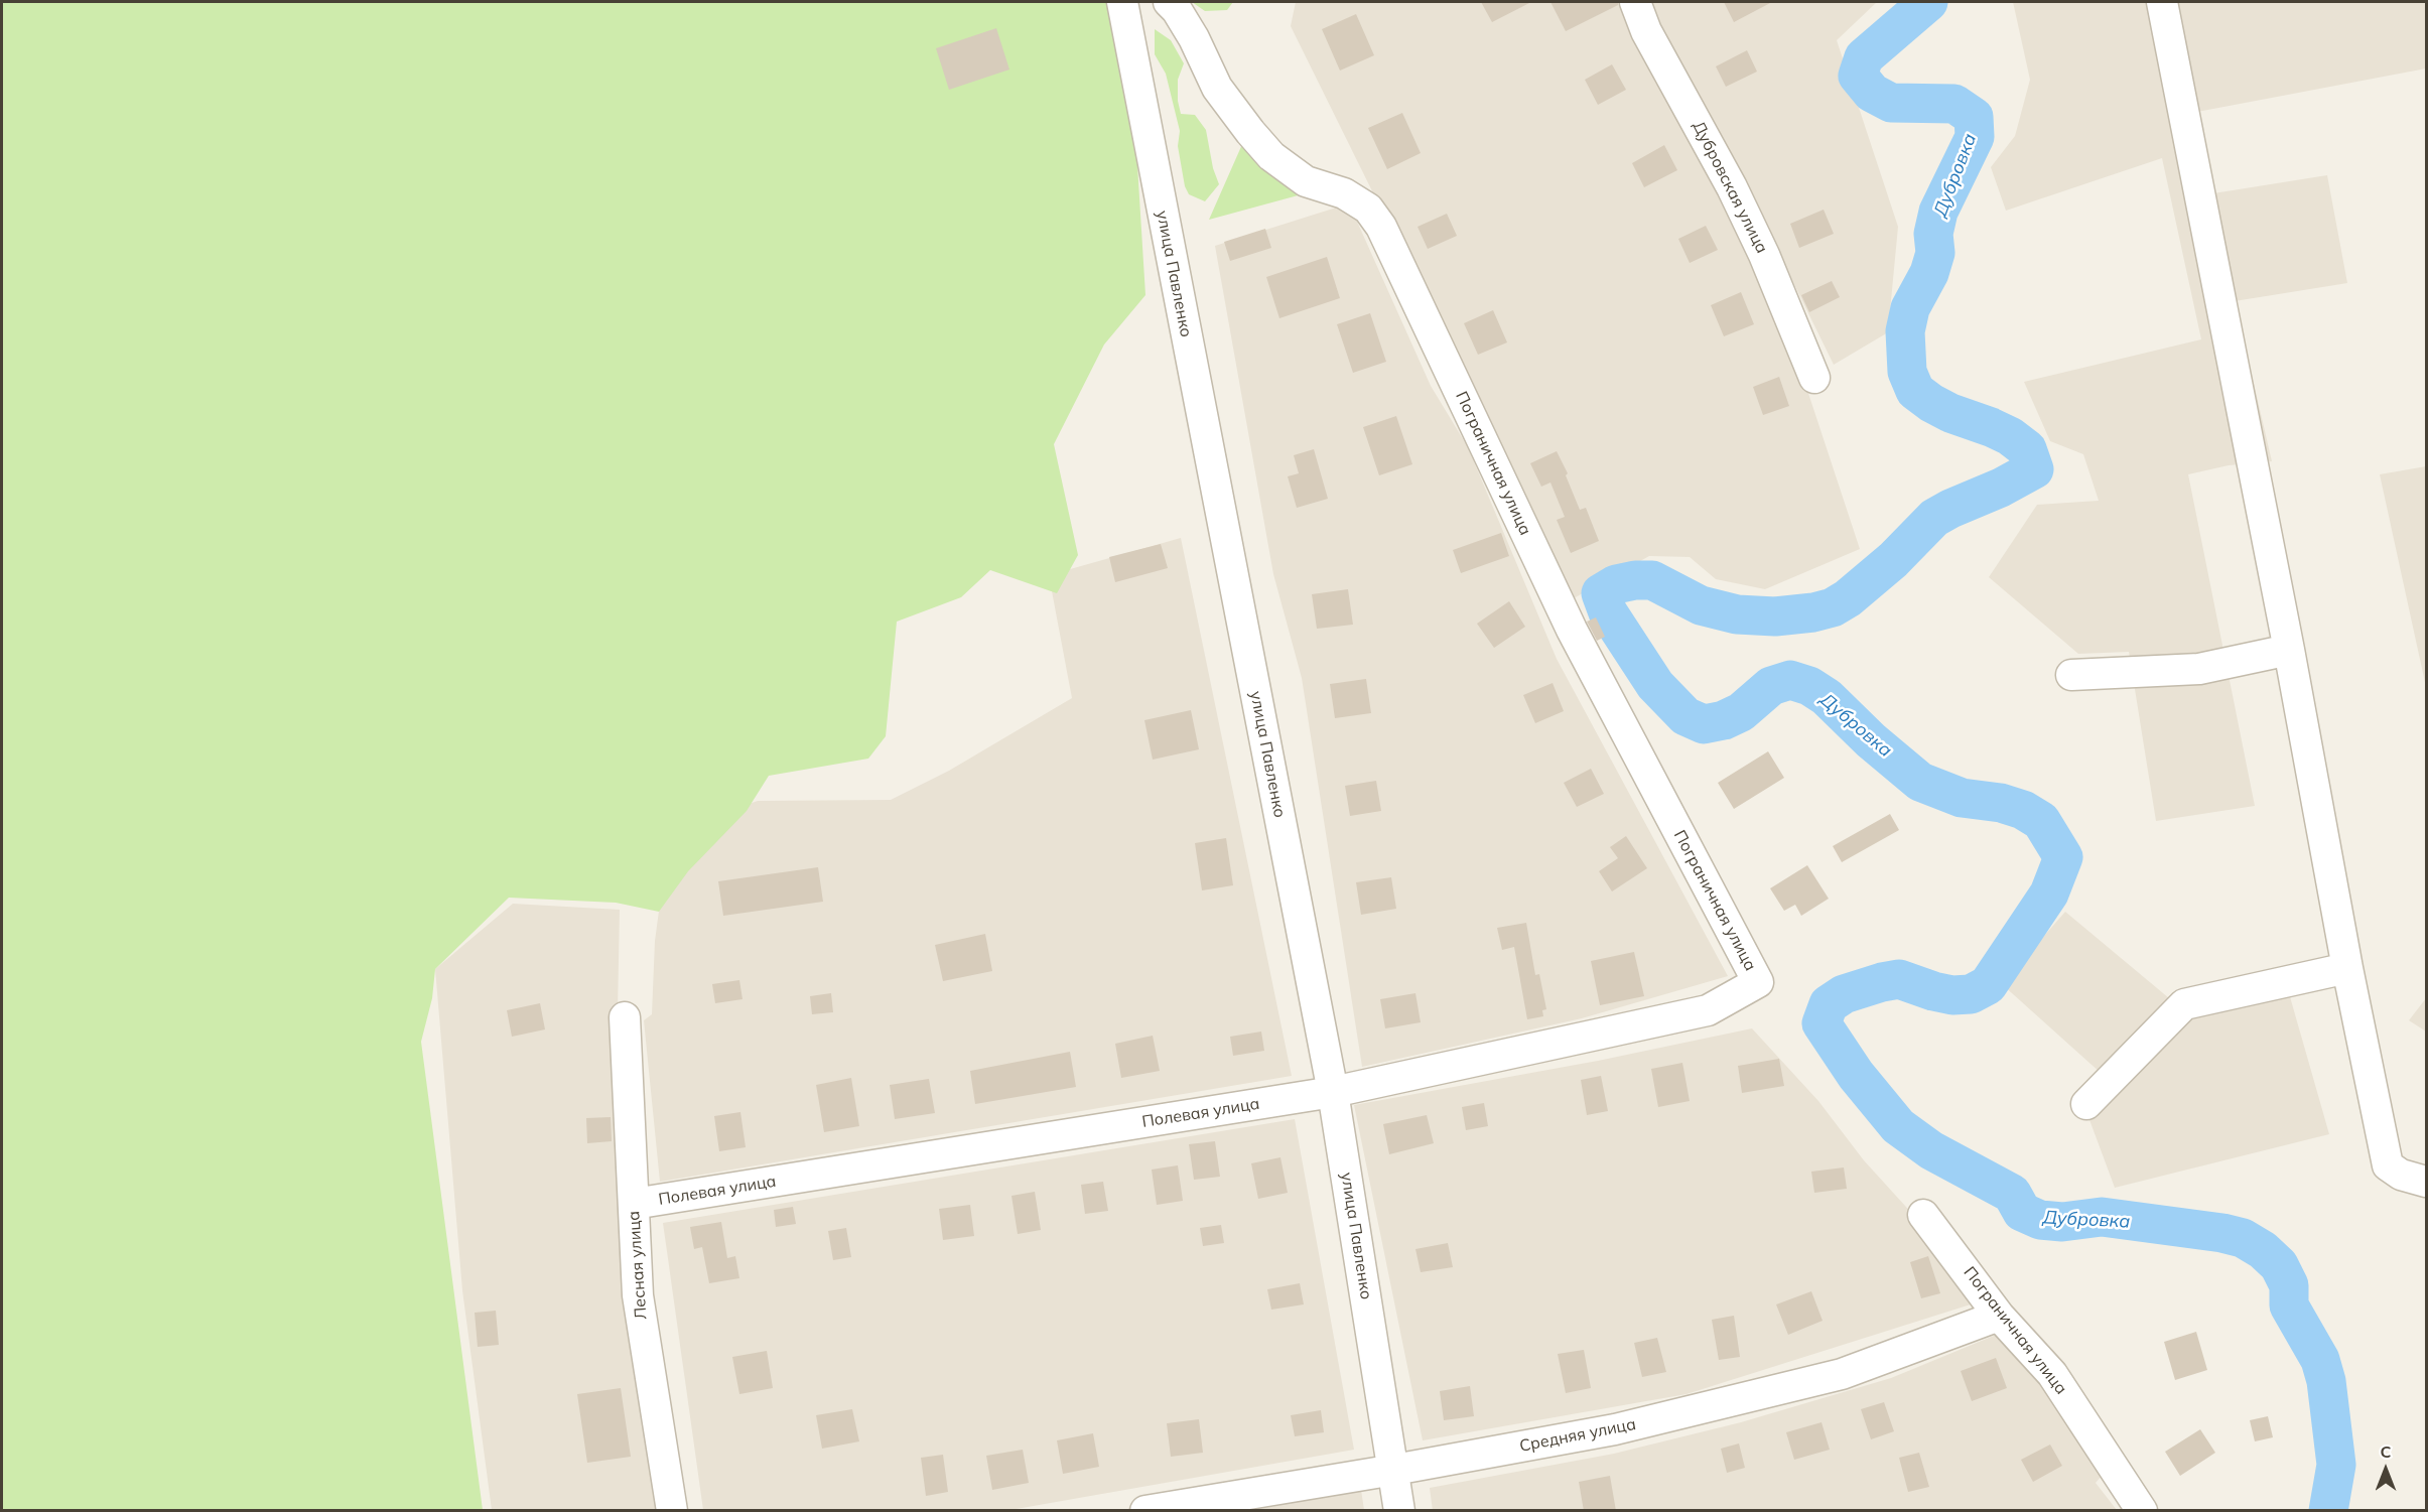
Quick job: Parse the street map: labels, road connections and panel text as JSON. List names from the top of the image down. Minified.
{"streets":{"street":["Дубровская улица","улица Павленко","Пограничная улица","Полевая улица","Лесная улица","Средняя улица"]},"crossings":[["улица Павленко","Полевая улица"],["улица Павленко","Средняя улица"],["Пограничная улица","Полевая улица"],["Пограничная улица","Средняя улица"],["Полевая улица","Лесная улица"]],"water":["Дубровка"],"north":"top"}
